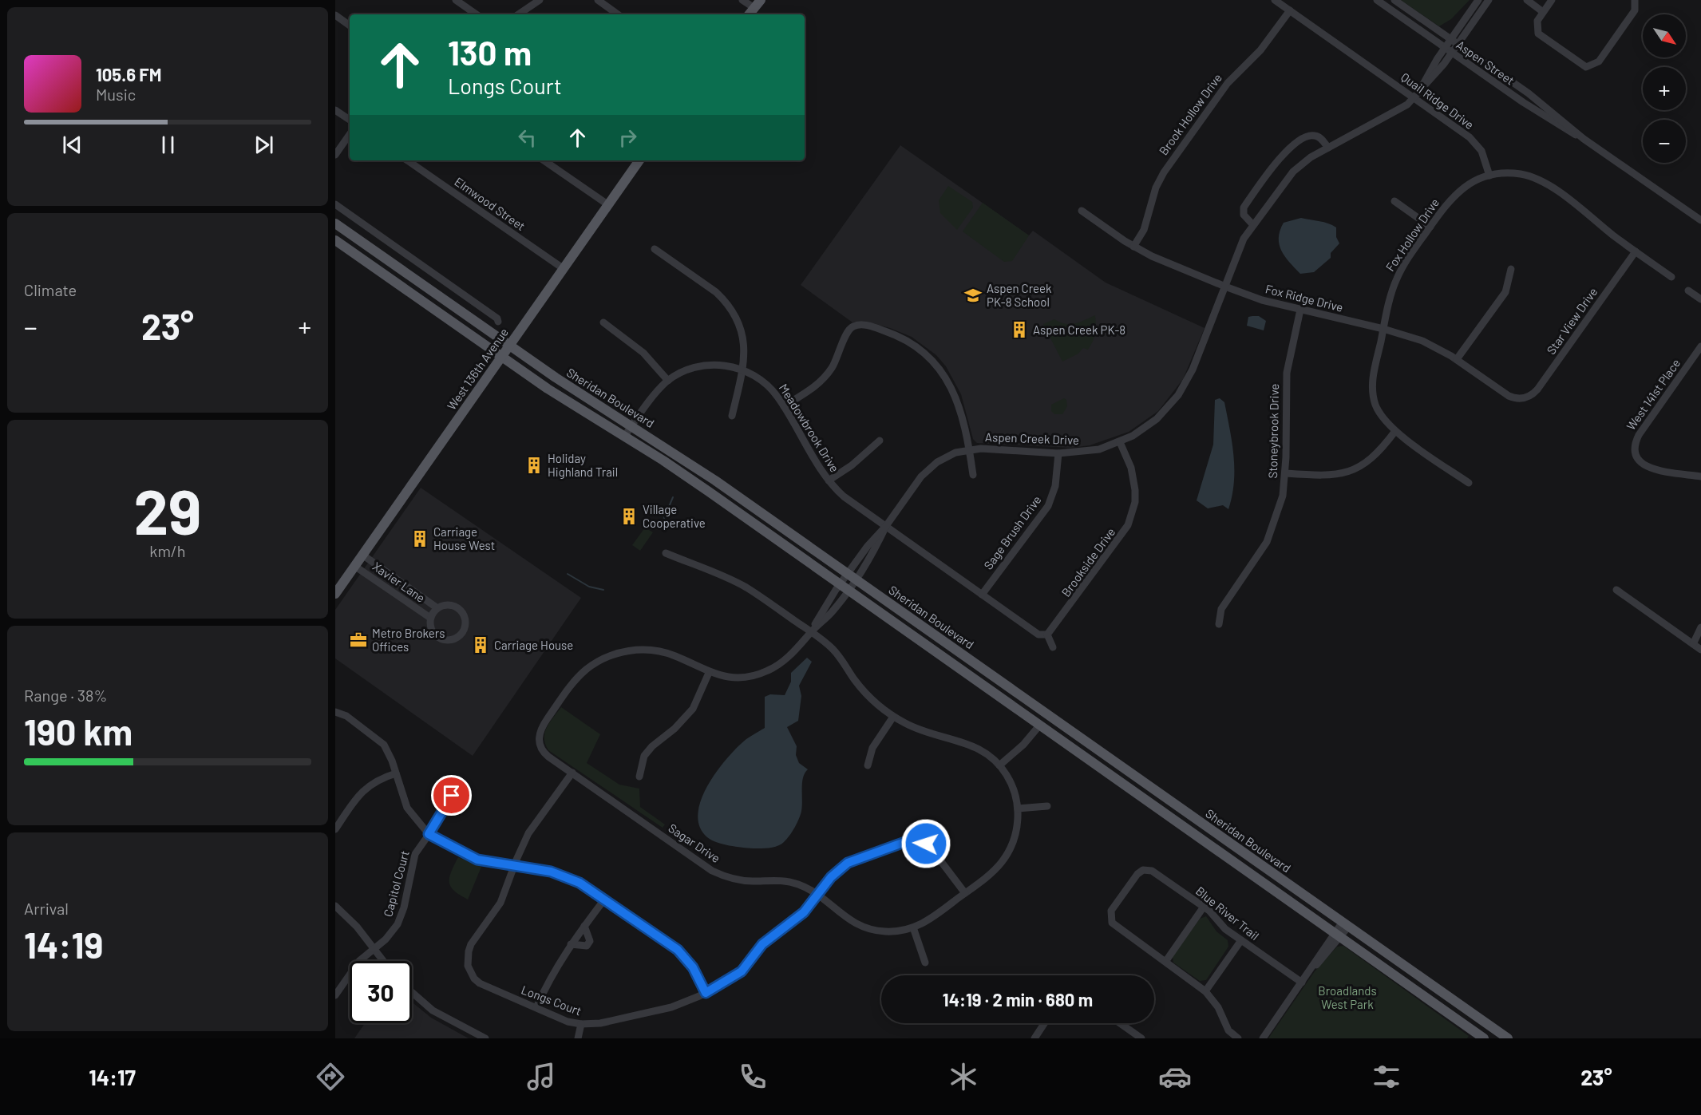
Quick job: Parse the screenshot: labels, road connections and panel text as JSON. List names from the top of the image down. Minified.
{"streets":{"main road":["West 136th Avenue","Sheridan Boulevard"],"street":["Aspen Street","Quail Ridge Drive","Brook Hollow Drive","Elmwood Street","Fox Hollow Drive","Fox Ridge Drive","Star View Drive","West 141st Place","Meadowbrook Drive","Stoneybrook Drive","Aspen Creek Drive","Sage Brush Drive","Brookside Drive","Xavier Lane","Sagar Drive","Capitol Court","Blue River Trail","Longs Court"]},"crossings":[["Aspen Street","Aspen Creek Drive"],["Quail Ridge Drive","Brook Hollow Drive"],["Quail Ridge Drive","Fox Hollow Drive"],["Quail Ridge Drive","Aspen Creek Drive"],["Brook Hollow Drive","Fox Ridge Drive"],["Elmwood Street","West 136th Avenue"],["Fox Hollow Drive","Fox Ridge Drive"],["Fox Ridge Drive","Star View Drive"],["Fox Ridge Drive","Stoneybrook Drive"],["Fox Ridge Drive","Aspen Creek Drive"],["West 136th Avenue","Sheridan Boulevard"],["West 136th Avenue","Xavier Lane"],["Sheridan Boulevard","Meadowbrook Drive"],["Sheridan Boulevard","Aspen Creek Drive"],["Meadowbrook Drive","Aspen Creek Drive"],["Meadowbrook Drive","Sage Brush Drive"],["Meadowbrook Drive","Brookside Drive"],["Aspen Creek Drive","Sage Brush Drive"],["Aspen Creek Drive","Brookside Drive"],["Sagar Drive","Longs Court"]],"parks":["Broadlands West Park"],"places":{"school or university":["Aspen Creek PK-8 School"],"building":["Aspen Creek PK-8","Holiday Highland Trail","Village Cooperative","Carriage House West","Carriage House"],"office":["Metro Brokers Offices"]},"north":"bottom right","page":{"map_buttons":["+","−"],"turn":["130 m","Longs Court"],"song":["105.6 FM","Music"],"tile":["Climate",["29","km/h"],["Range · 38%","190 km"],["Arrival","14:19"]],"heat":["−","23°","+"],"limit":"30","trip":"14:19 · 2 min · 680 m","tabs":["14:17","23°"]}}
